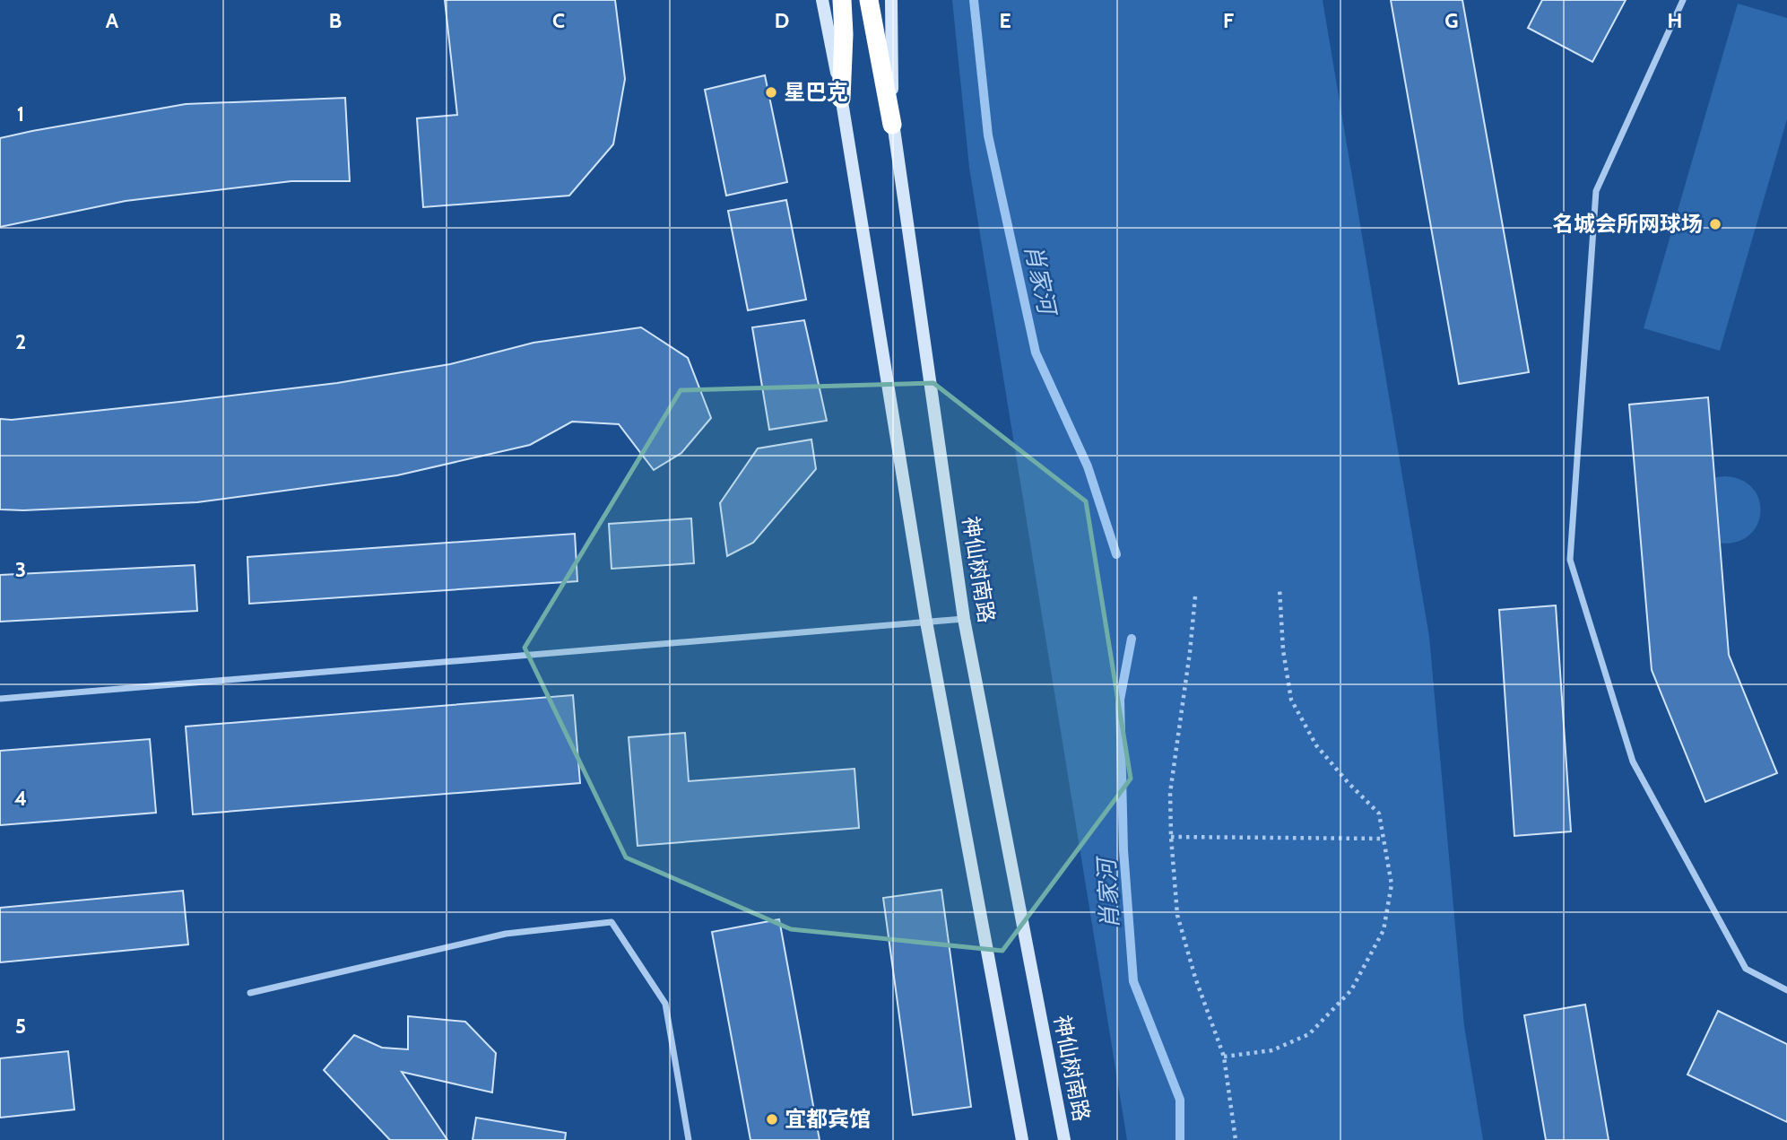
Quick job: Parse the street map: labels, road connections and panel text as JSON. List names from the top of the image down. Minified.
{"streets":{"main road":["神仙树南路"]},"water":["肖家河"],"places":["星巴克","名城会所网球场","宜都宾馆"],"grid":{"columns":["A","B","C","D","E","F","G","H"],"rows":["1","2","3","4","5"]}}
